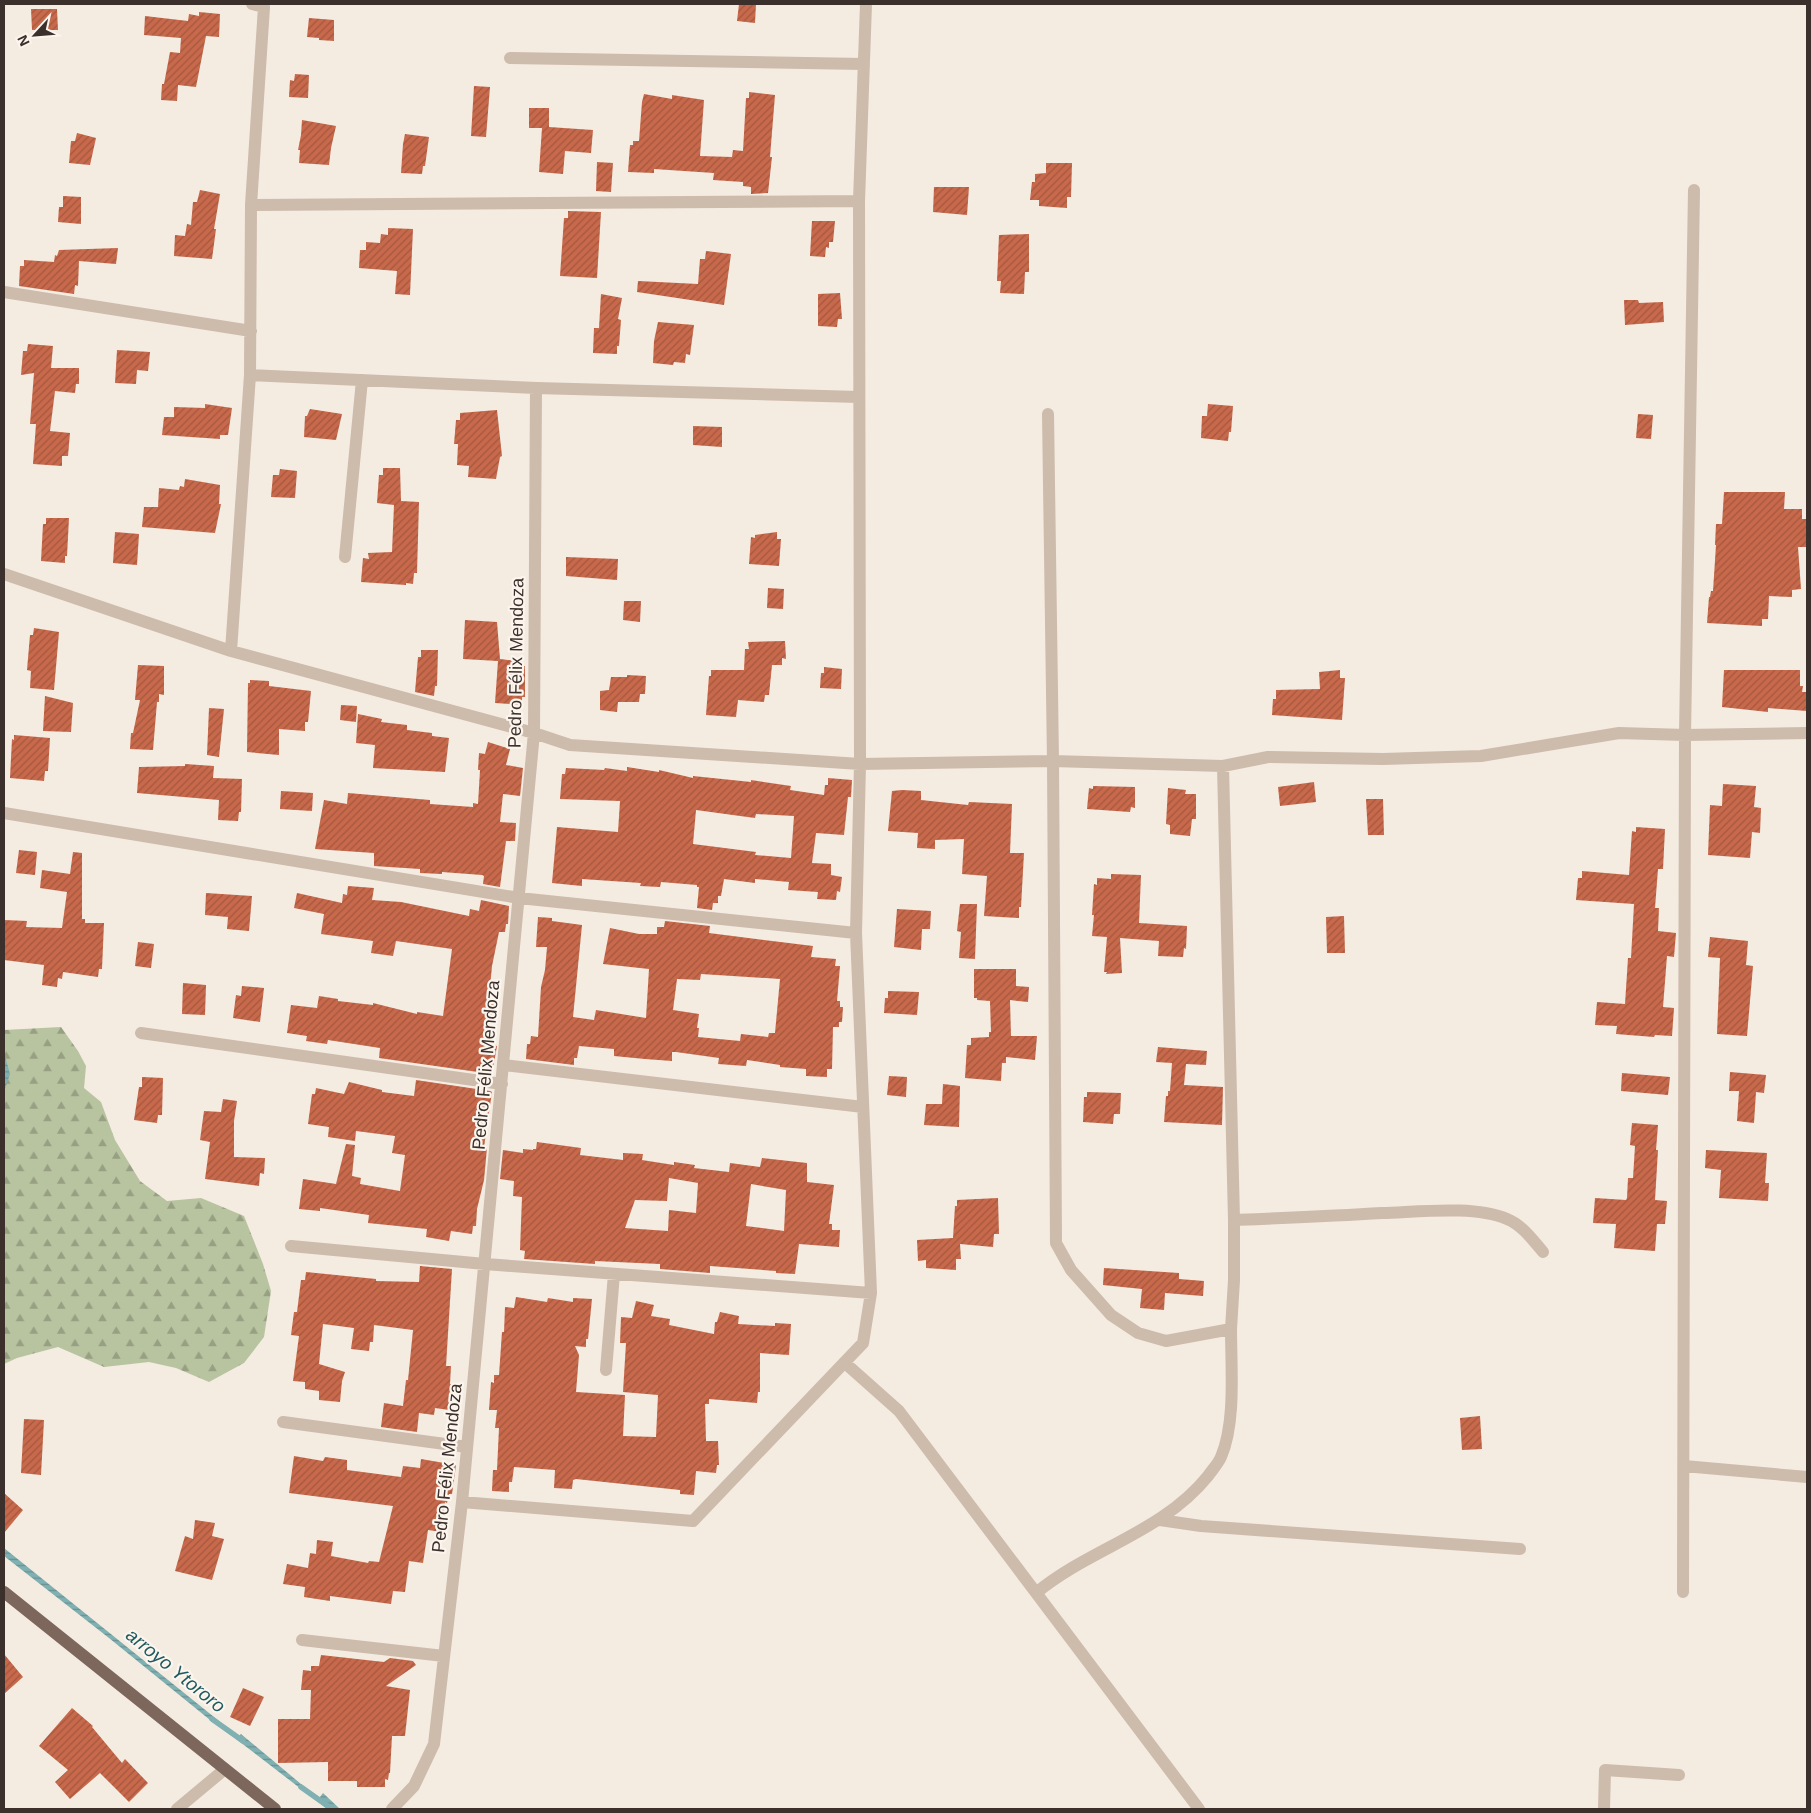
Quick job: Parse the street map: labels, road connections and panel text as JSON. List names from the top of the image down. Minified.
{"streets":{"street":["Pedro Félix Mendoza"]},"water":["arroyo Ytororo"],"north":"bottom left"}
